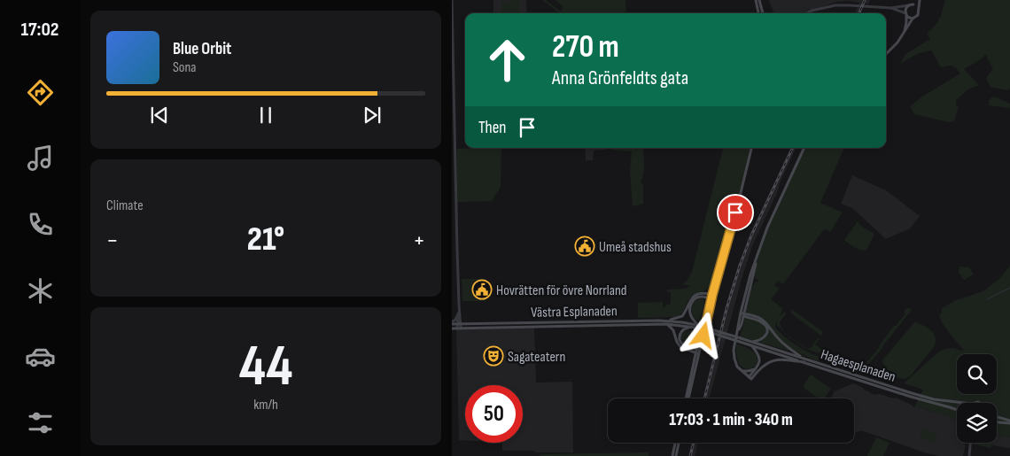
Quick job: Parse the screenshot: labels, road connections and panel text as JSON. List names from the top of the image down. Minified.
{"streets":{"main road":["Västra Esplanaden","Hagaesplanaden"]},"crossings":[["Västra Esplanaden","Hagaesplanaden"]],"places":{"public building":["Umeå stadshus","Hovrätten för övre Norrland"],"theatre":["Sagateatern"]},"page":{"tabs":"17:02","turn":["270 m","Anna Grönfeldts gata"],"song":["Blue Orbit","Sona"],"then":"Then","tile":["Climate",["44","km/h"]],"heat":["−","21°","+"],"limit":"50","trip":"17:03 · 1 min · 340 m"}}
